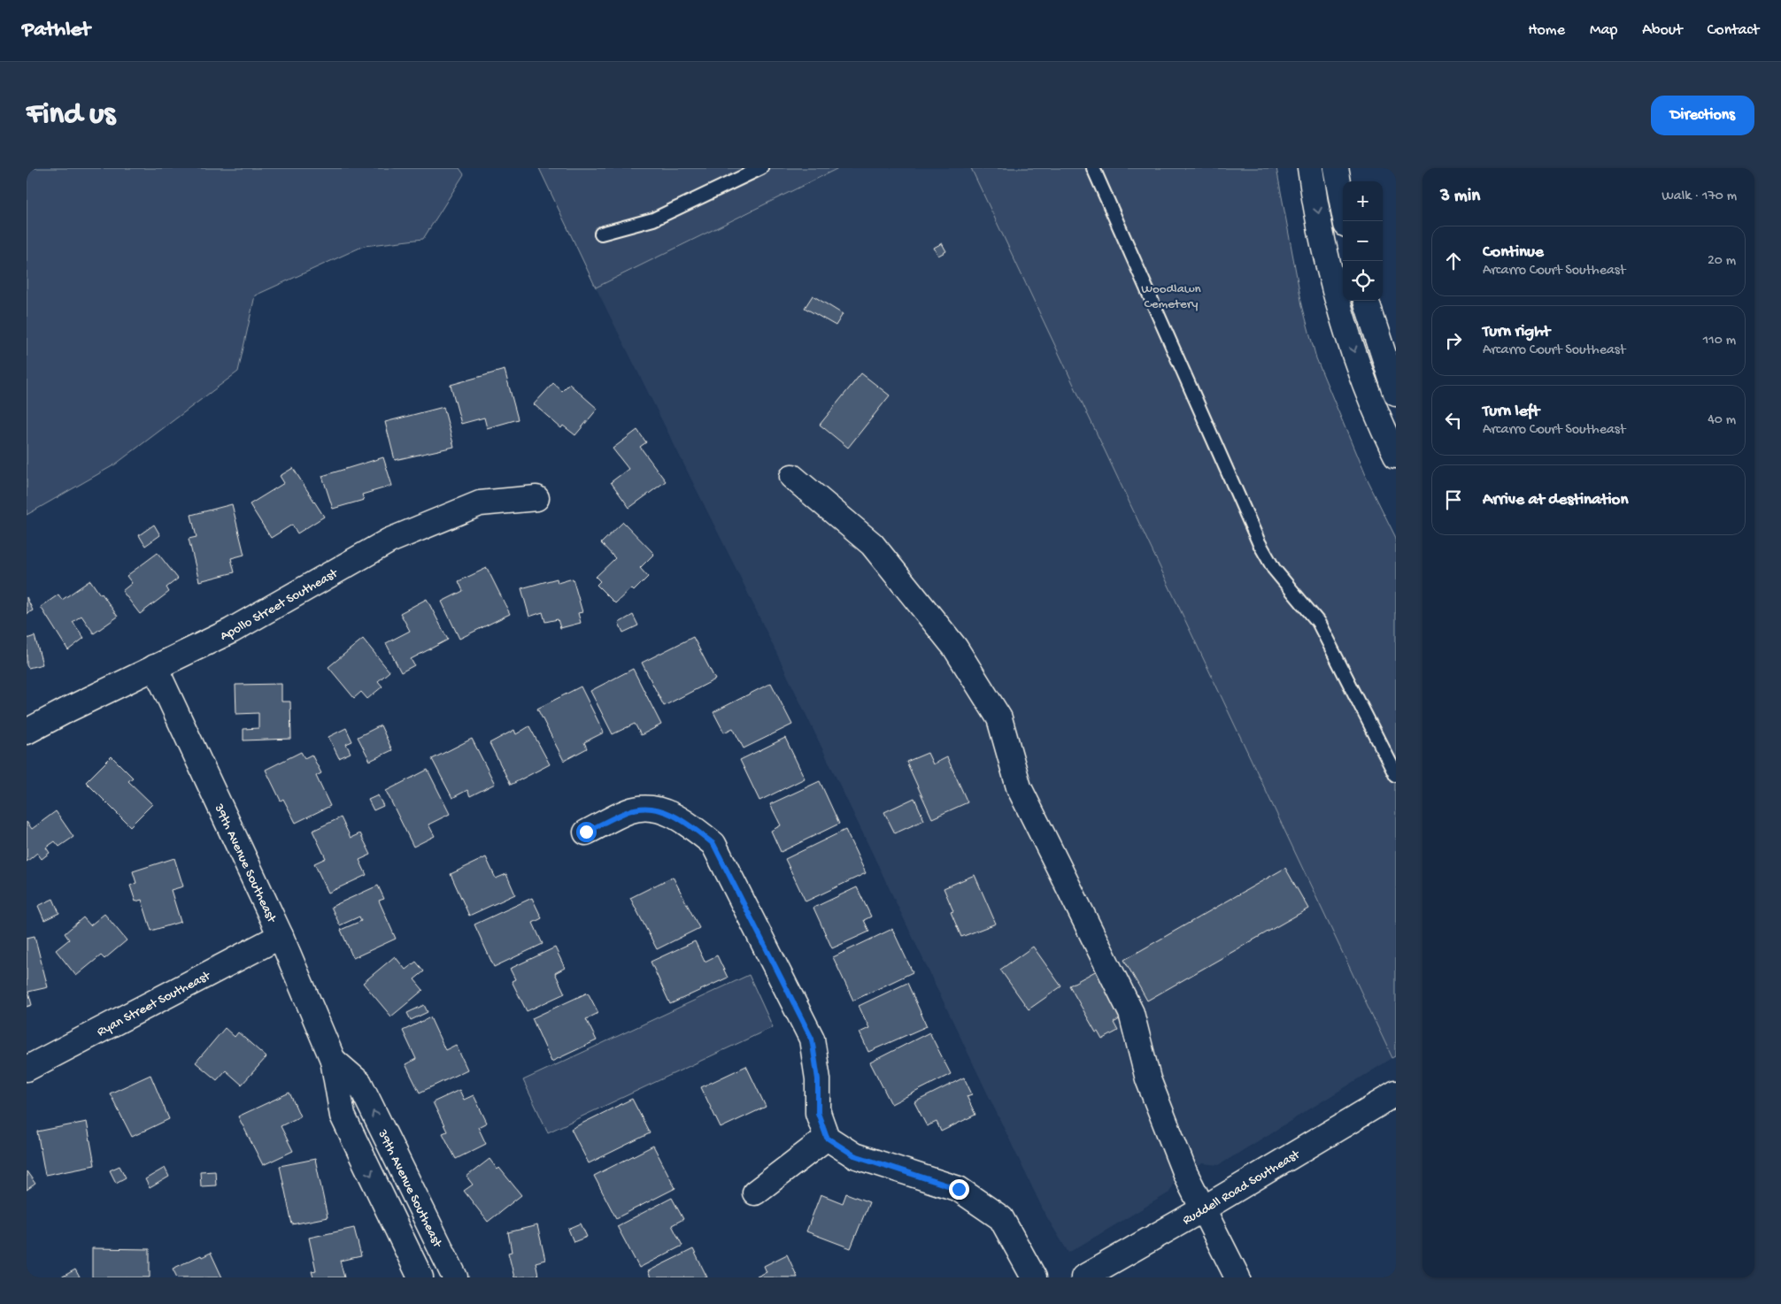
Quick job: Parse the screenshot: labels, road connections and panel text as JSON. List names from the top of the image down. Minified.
{"streets":{"street":["Apollo Street Southeast","39th Avenue Southeast","Ryan Street Southeast","Ruddell Road Southeast"]},"crossings":[["Apollo Street Southeast","39th Avenue Southeast"],["39th Avenue Southeast","Ryan Street Southeast"]],"parks":["Woodlawn Cemetery"],"page":{"header":"Pathlet","nav":["Home","Map","About","Contact"],"buttons":"Directions","title":"Find us","heading":["3 min","Walk · 170 m"],"map_buttons":["+","−"],"list":[["Continue","Arcarro Court Southeast","20 m"],["Turn right","Arcarro Court Southeast","110 m"],["Turn left","Arcarro Court Southeast","40 m"],"Arrive at destination"]}}
